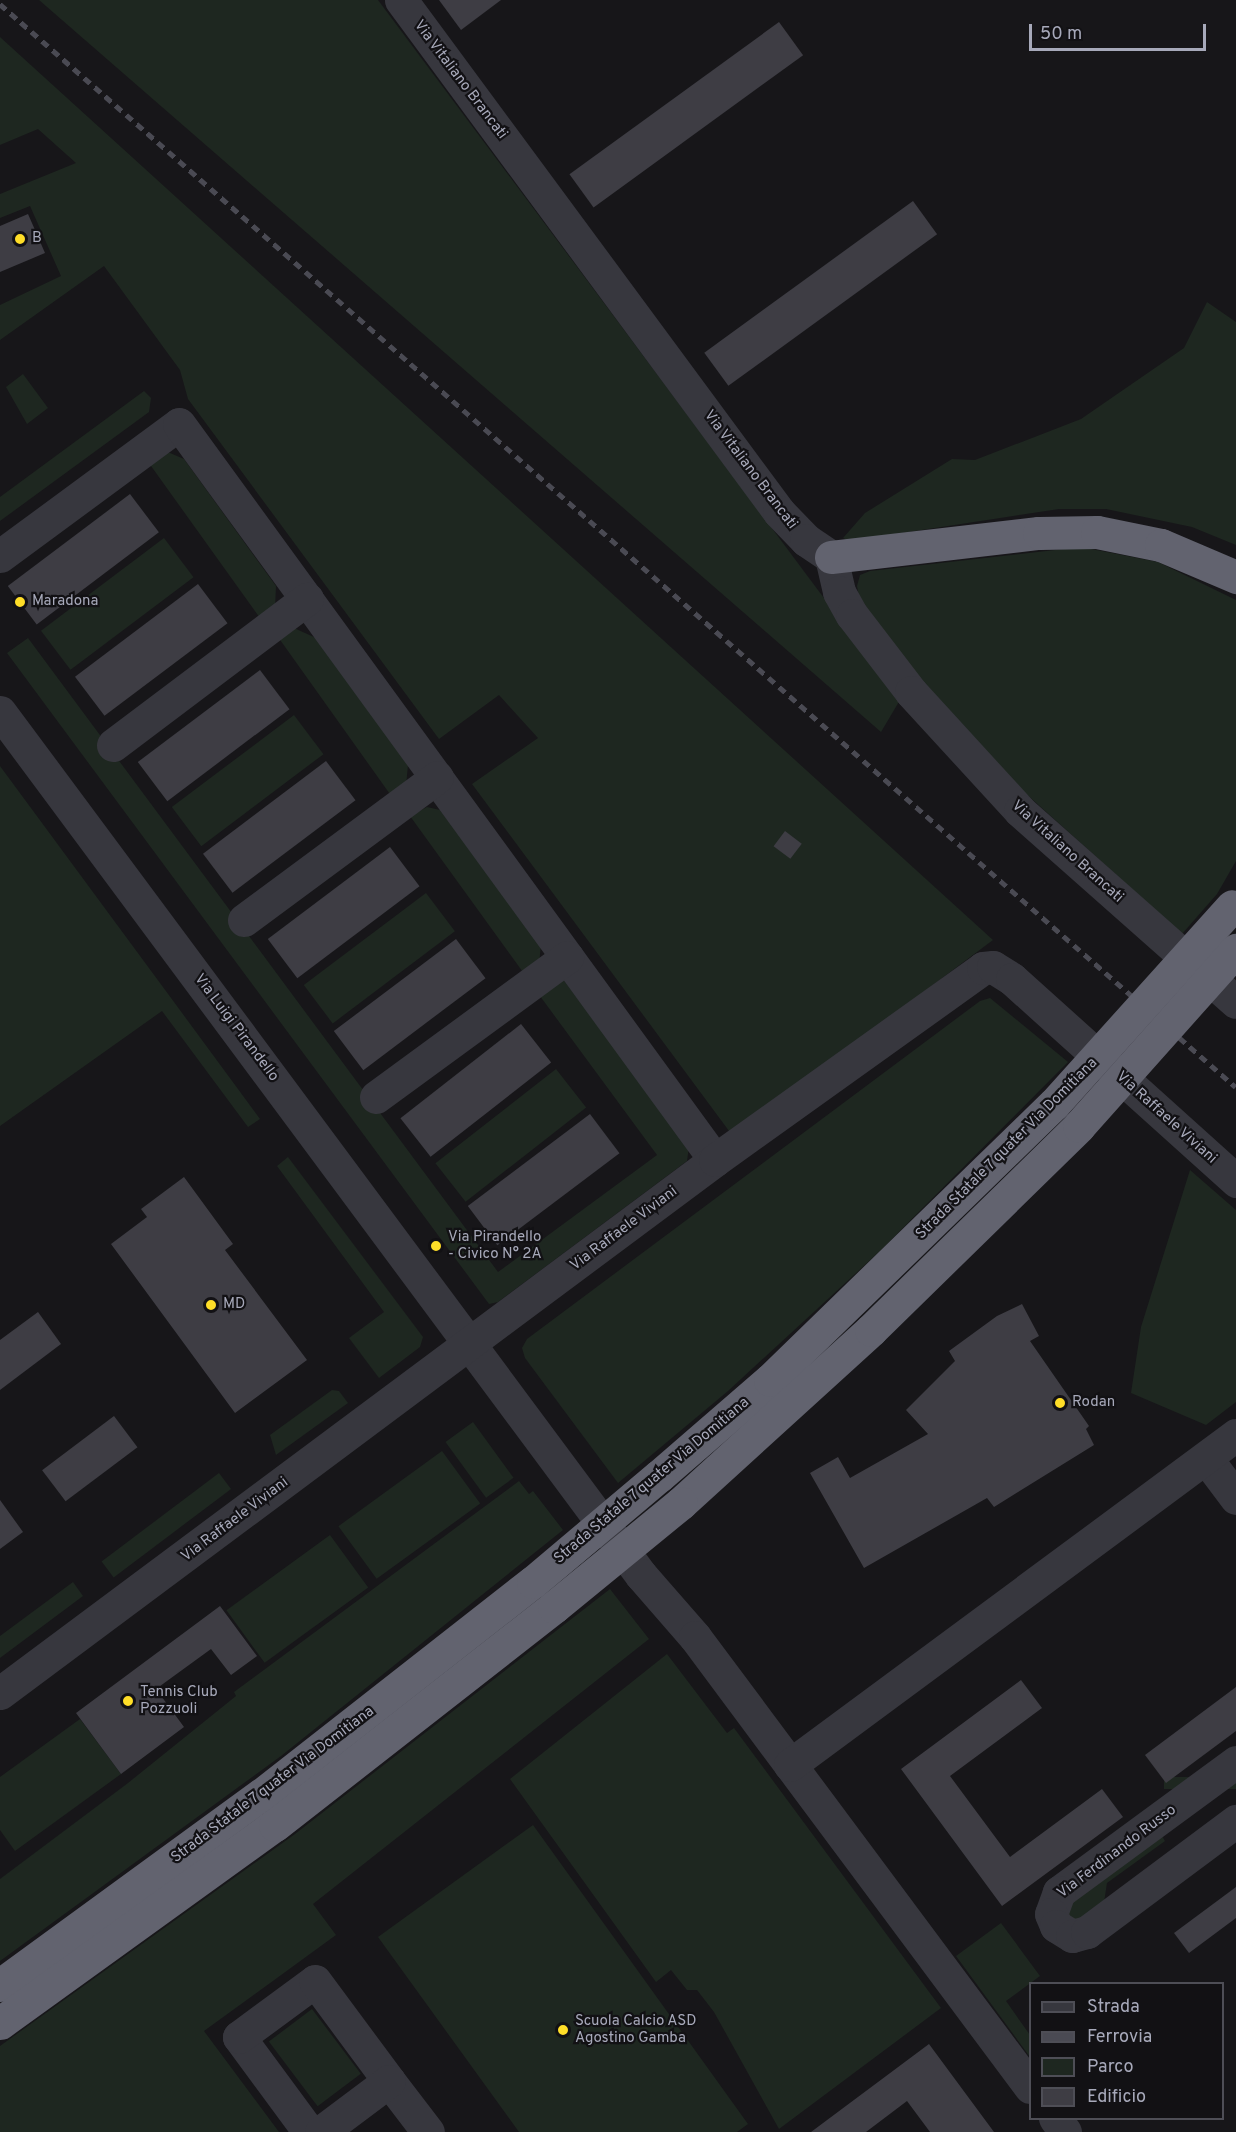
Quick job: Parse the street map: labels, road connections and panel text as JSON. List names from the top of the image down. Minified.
{"streets":{"highway":["Strada Statale 7 quater Via Domitiana"],"street":["Via Vitaliano Brancati","Via Luigi Pirandello","Via Raffaele Viviani","Via Ferdinando Russo"]},"crossings":[["Via Luigi Pirandello","Via Raffaele Viviani"]],"places":["B","Maradona","Via Pirandello - Civico N° 2A","MD","Rodan","Tennis Club Pozzuoli","Scuola Calcio ASD Agostino Gamba"],"legend":["Strada","Ferrovia","Parco","Edificio"],"scale_bar":"50 m"}
